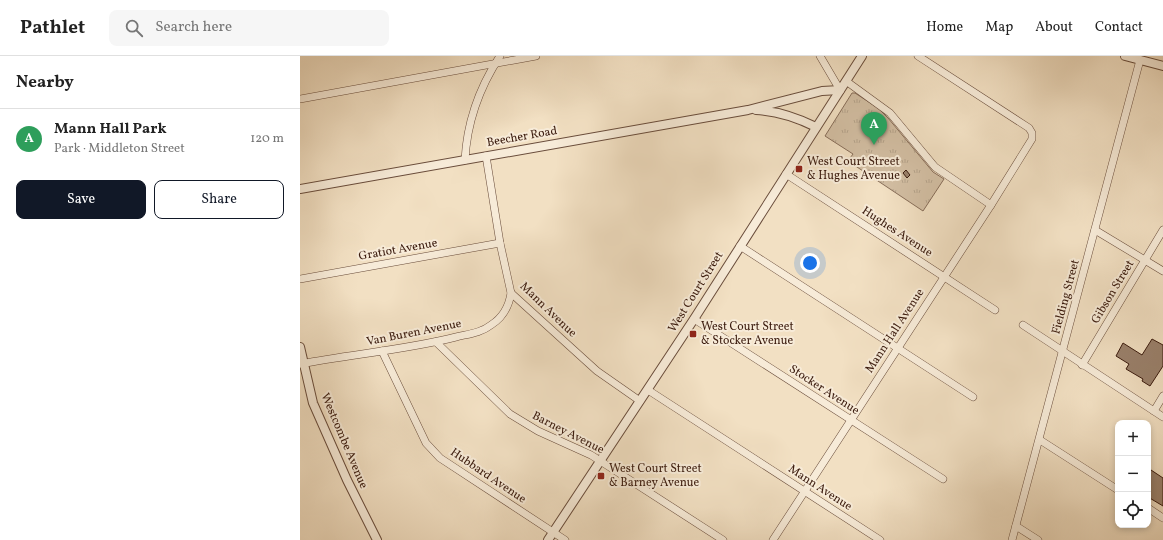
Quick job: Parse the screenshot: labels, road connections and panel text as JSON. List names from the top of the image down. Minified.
{"streets":{"street":["Beecher Road","Hughes Avenue","Gratiot Avenue","West Court Street","Gibson Street","Fielding Street","Mann Avenue","Mann Hall Avenue","Van Buren Avenue","Stocker Avenue","Barney Avenue","Westcombe Avenue","Hubbard Avenue"]},"crossings":[["Beecher Road","West Court Street"],["Beecher Road","Mann Avenue"],["Hughes Avenue","West Court Street"],["Hughes Avenue","Mann Hall Avenue"],["Gratiot Avenue","Mann Avenue"],["West Court Street","Mann Avenue"],["West Court Street","Stocker Avenue"],["West Court Street","Barney Avenue"],["West Court Street","Hubbard Avenue"],["Mann Avenue","Mann Hall Avenue"],["Mann Avenue","Van Buren Avenue"],["Mann Hall Avenue","Stocker Avenue"],["Van Buren Avenue","Barney Avenue"],["Van Buren Avenue","Westcombe Avenue"],["Van Buren Avenue","Hubbard Avenue"]],"places":{"transit":["West Court Street & Hughes Avenue","West Court Street & Stocker Avenue","West Court Street & Barney Avenue"]},"page":{"header":"Pathlet","search":"Search here","nav":["Home","Map","About","Contact"],"heading":"Nearby","list":[{"mark":"A","name":"Mann Hall Park","note":"Park · Middleton Street","value":"120 m"}],"pins":"A","buttons":["Save","Share"],"map_buttons":["+","−"]}}
